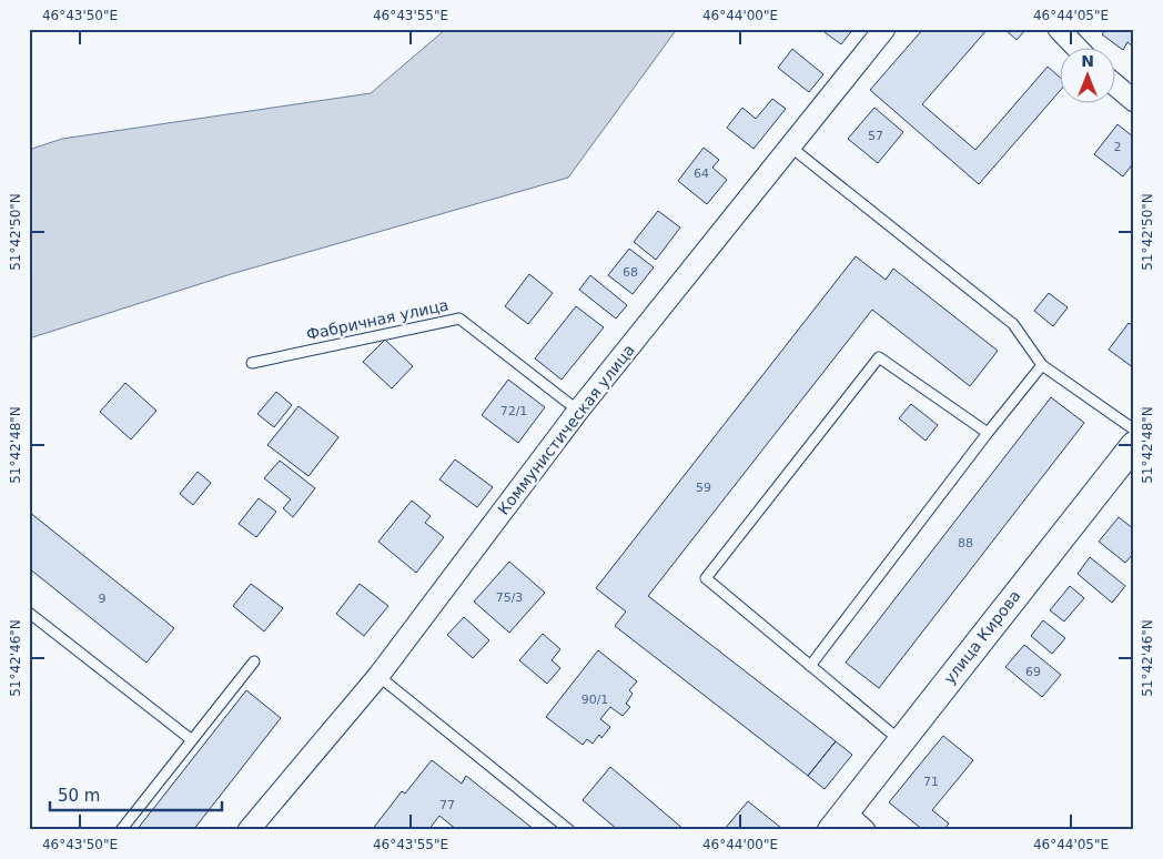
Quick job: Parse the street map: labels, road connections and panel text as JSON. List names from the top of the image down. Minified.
{"streets":{"street":["Коммунистическая улица","улица Кирова"],"lane":["Фабричная улица"]},"crossings":[["Фабричная улица","Коммунистическая улица"]],"house_numbers":["57","2","64","68","72/1","59","88","75/3","9","69","90/1","71","77"],"scale_bar":"50 m","north":"top","coordinates":["46°43'50\"E","46°43'55\"E","46°44'00\"E","46°44'05\"E","51°42'50\"N","51°42'48\"N","51°42'46\"N"]}
